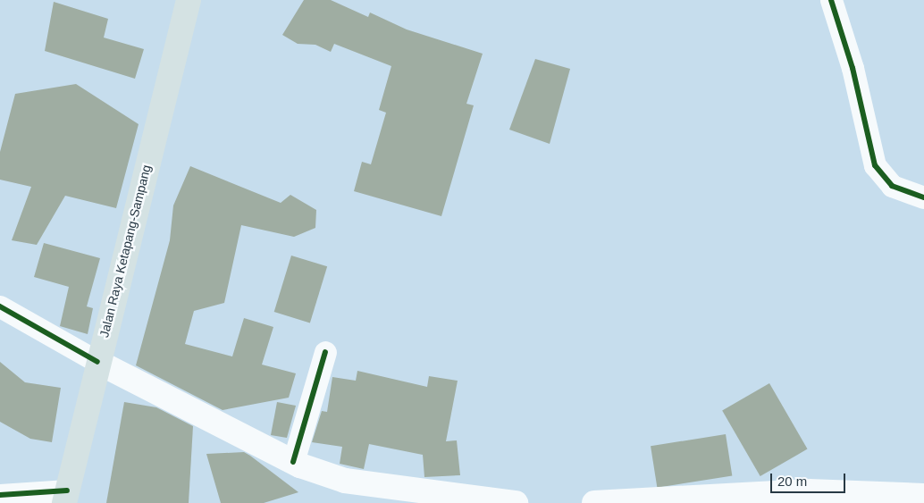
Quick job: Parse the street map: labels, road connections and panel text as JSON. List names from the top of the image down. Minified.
{"streets":{"main road":["Jalan Raya Ketapang-Sampang"]},"scale_bar":"20 m"}
